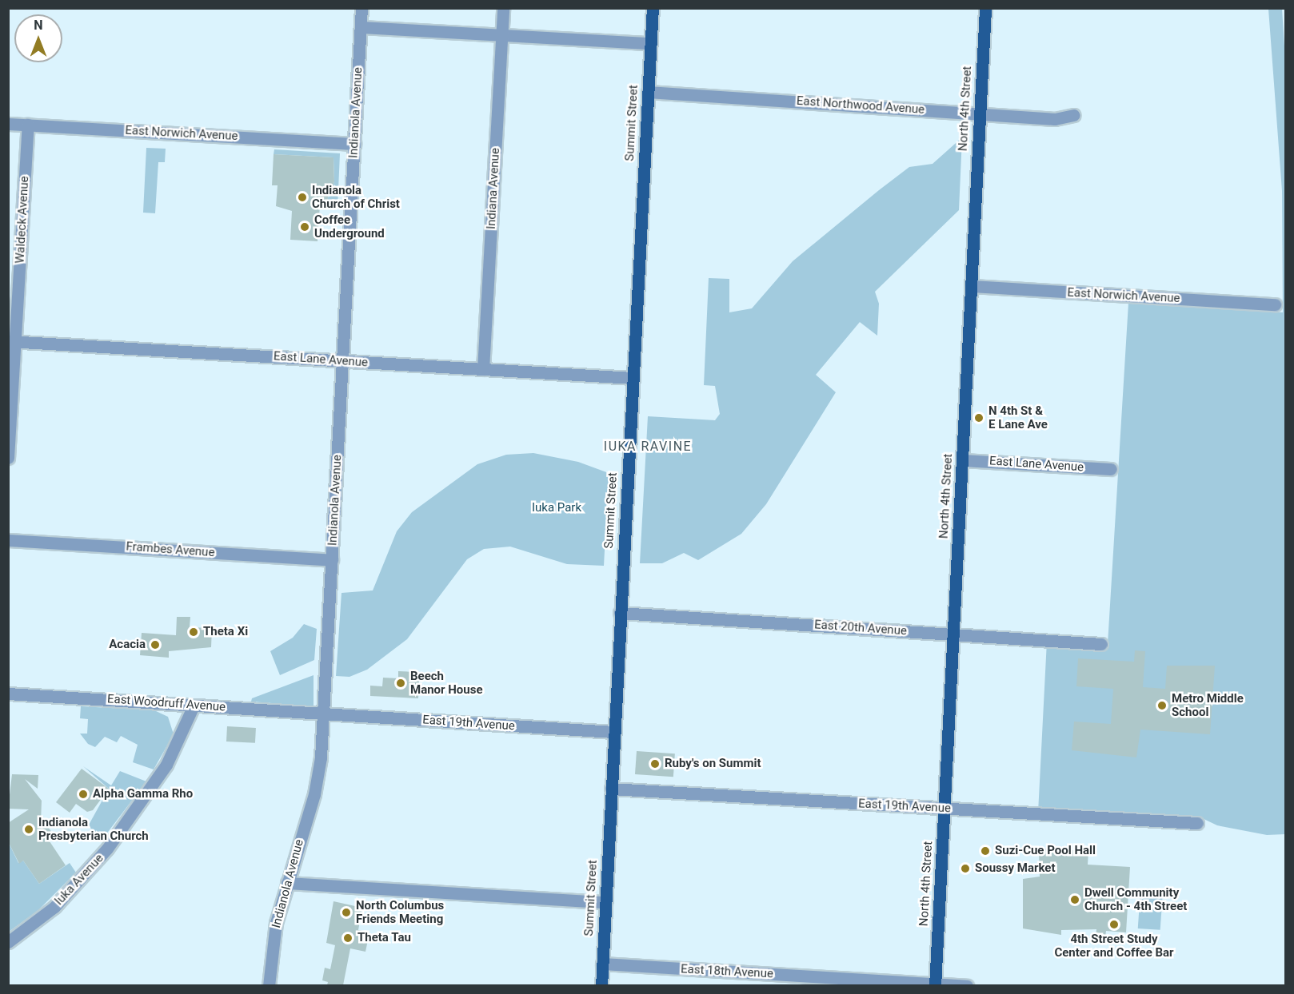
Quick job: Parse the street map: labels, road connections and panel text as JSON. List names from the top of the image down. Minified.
{"streets":{"main road":["North 4th Street","Summit Street"],"street":["East Northwood Avenue","Indianola Avenue","East Norwich Avenue","Indiana Avenue","Waldeck Avenue","East Lane Avenue","Frambes Avenue","East 20th Avenue","East Woodruff Avenue","East 19th Avenue","Iuka Avenue","East 18th Avenue"]},"crossings":[["East Northwood Avenue","North 4th Street"],["East Northwood Avenue","Summit Street"],["North 4th Street","East Norwich Avenue"],["North 4th Street","East Lane Avenue"],["North 4th Street","East 20th Avenue"],["North 4th Street","East 19th Avenue"],["North 4th Street","East 18th Avenue"],["Indianola Avenue","East Norwich Avenue"],["Indianola Avenue","East Lane Avenue"],["Indianola Avenue","Frambes Avenue"],["Indianola Avenue","East Woodruff Avenue"],["Indianola Avenue","East 19th Avenue"],["Summit Street","East Lane Avenue"],["Summit Street","East 20th Avenue"],["Summit Street","East 19th Avenue"],["Summit Street","East 18th Avenue"],["East Norwich Avenue","Waldeck Avenue"],["Indiana Avenue","East Lane Avenue"],["Waldeck Avenue","East Lane Avenue"],["East Woodruff Avenue","East 19th Avenue"],["East Woodruff Avenue","Iuka Avenue"]],"districts":["IUKA RAVINE"],"parks":["Iuka Park"],"places":["Indianola Church of Christ","Coffee Underground","N 4th St & E Lane Ave","Theta Xi","Acacia","Beech Manor House","Metro Middle School","Ruby's on Summit","Alpha Gamma Rho","Indianola Presbyterian Church","Suzi-Cue Pool Hall","Soussy Market","Dwell Community Church - 4th Street","North Columbus Friends Meeting","4th Street Study Center and Coffee Bar","Theta Tau"],"north":"top"}
